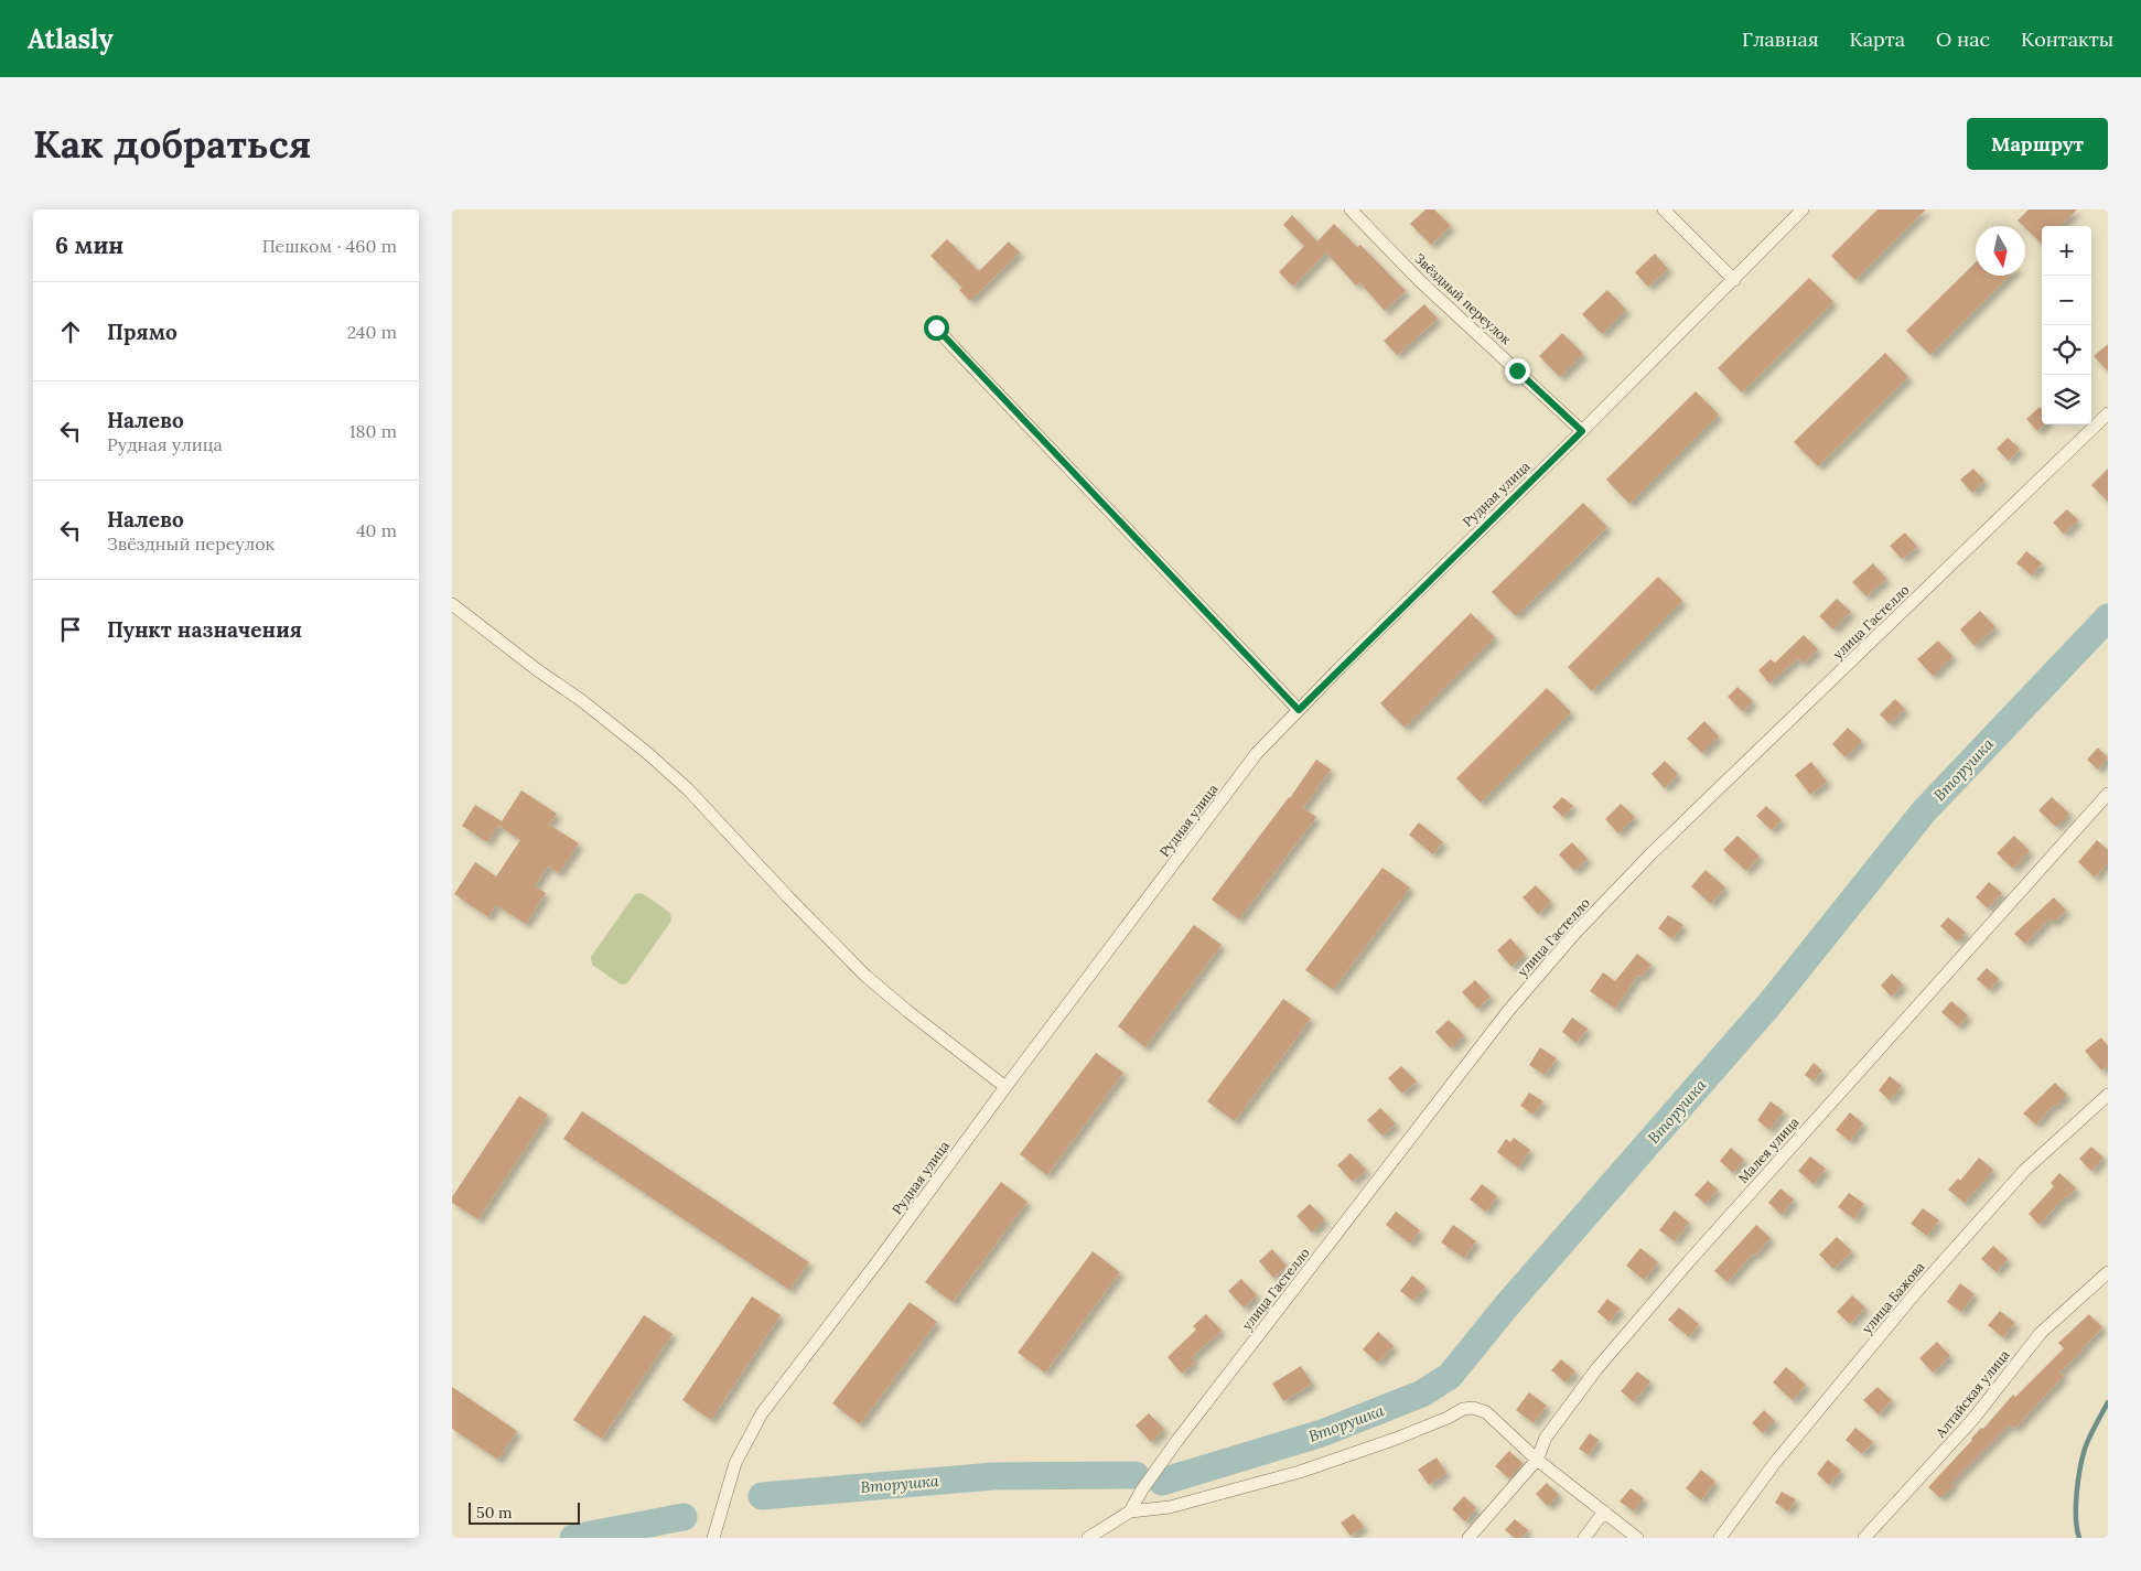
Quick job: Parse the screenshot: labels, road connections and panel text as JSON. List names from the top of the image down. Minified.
{"streets":{"street":["Звёздный переулок","Рудная улица","улица Гастелло","Малея улица","улица Бажова","Алтайская улица"]},"crossings":[["Звёздный переулок","Рудная улица"]],"water":["Вторушка"],"scale_bar":"50 m","north":"bottom","page":{"header":"Atlasly","nav":["Главная","Карта","О нас","Контакты"],"buttons":"Маршрут","title":"Как добраться","heading":["6 мин","Пешком · 460 m"],"map_buttons":["+","−"],"list":[["Прямо","240 m"],["Налево","Рудная улица","180 m"],["Налево","Звёздный переулок","40 m"],"Пункт назначения"],"scale":"50 m"}}
